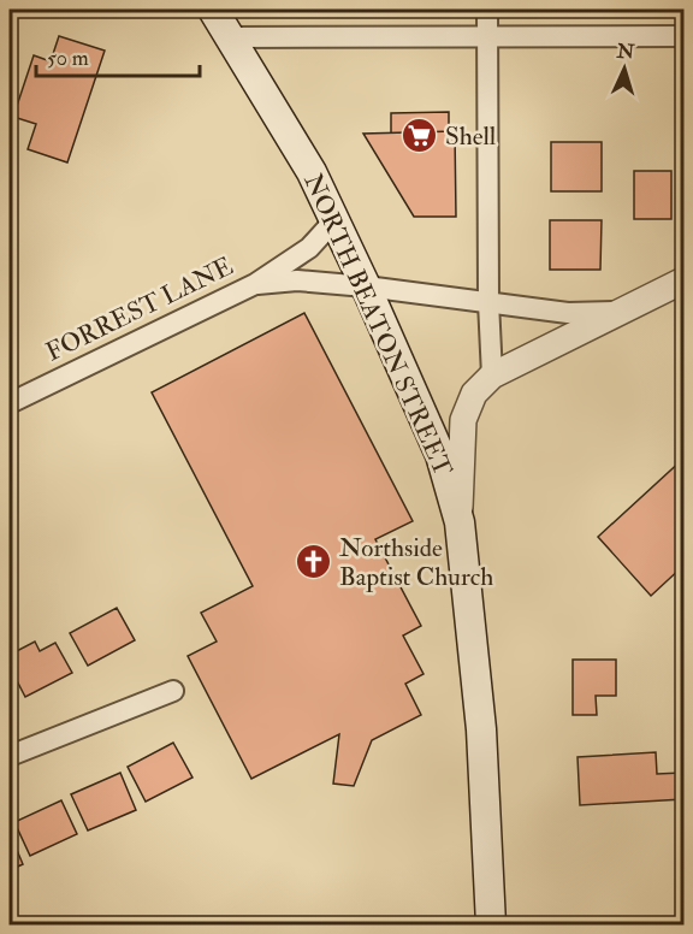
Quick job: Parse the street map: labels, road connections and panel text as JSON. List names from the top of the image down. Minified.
{"streets":{"main road":["NORTH BEATON STREET"],"street":["FORREST LANE"]},"crossings":[["FORREST LANE","NORTH BEATON STREET"]],"places":{"supermarket":["Shell"],"church":["Northside Baptist Church"]},"scale_bar":"50 m","north":"top"}
